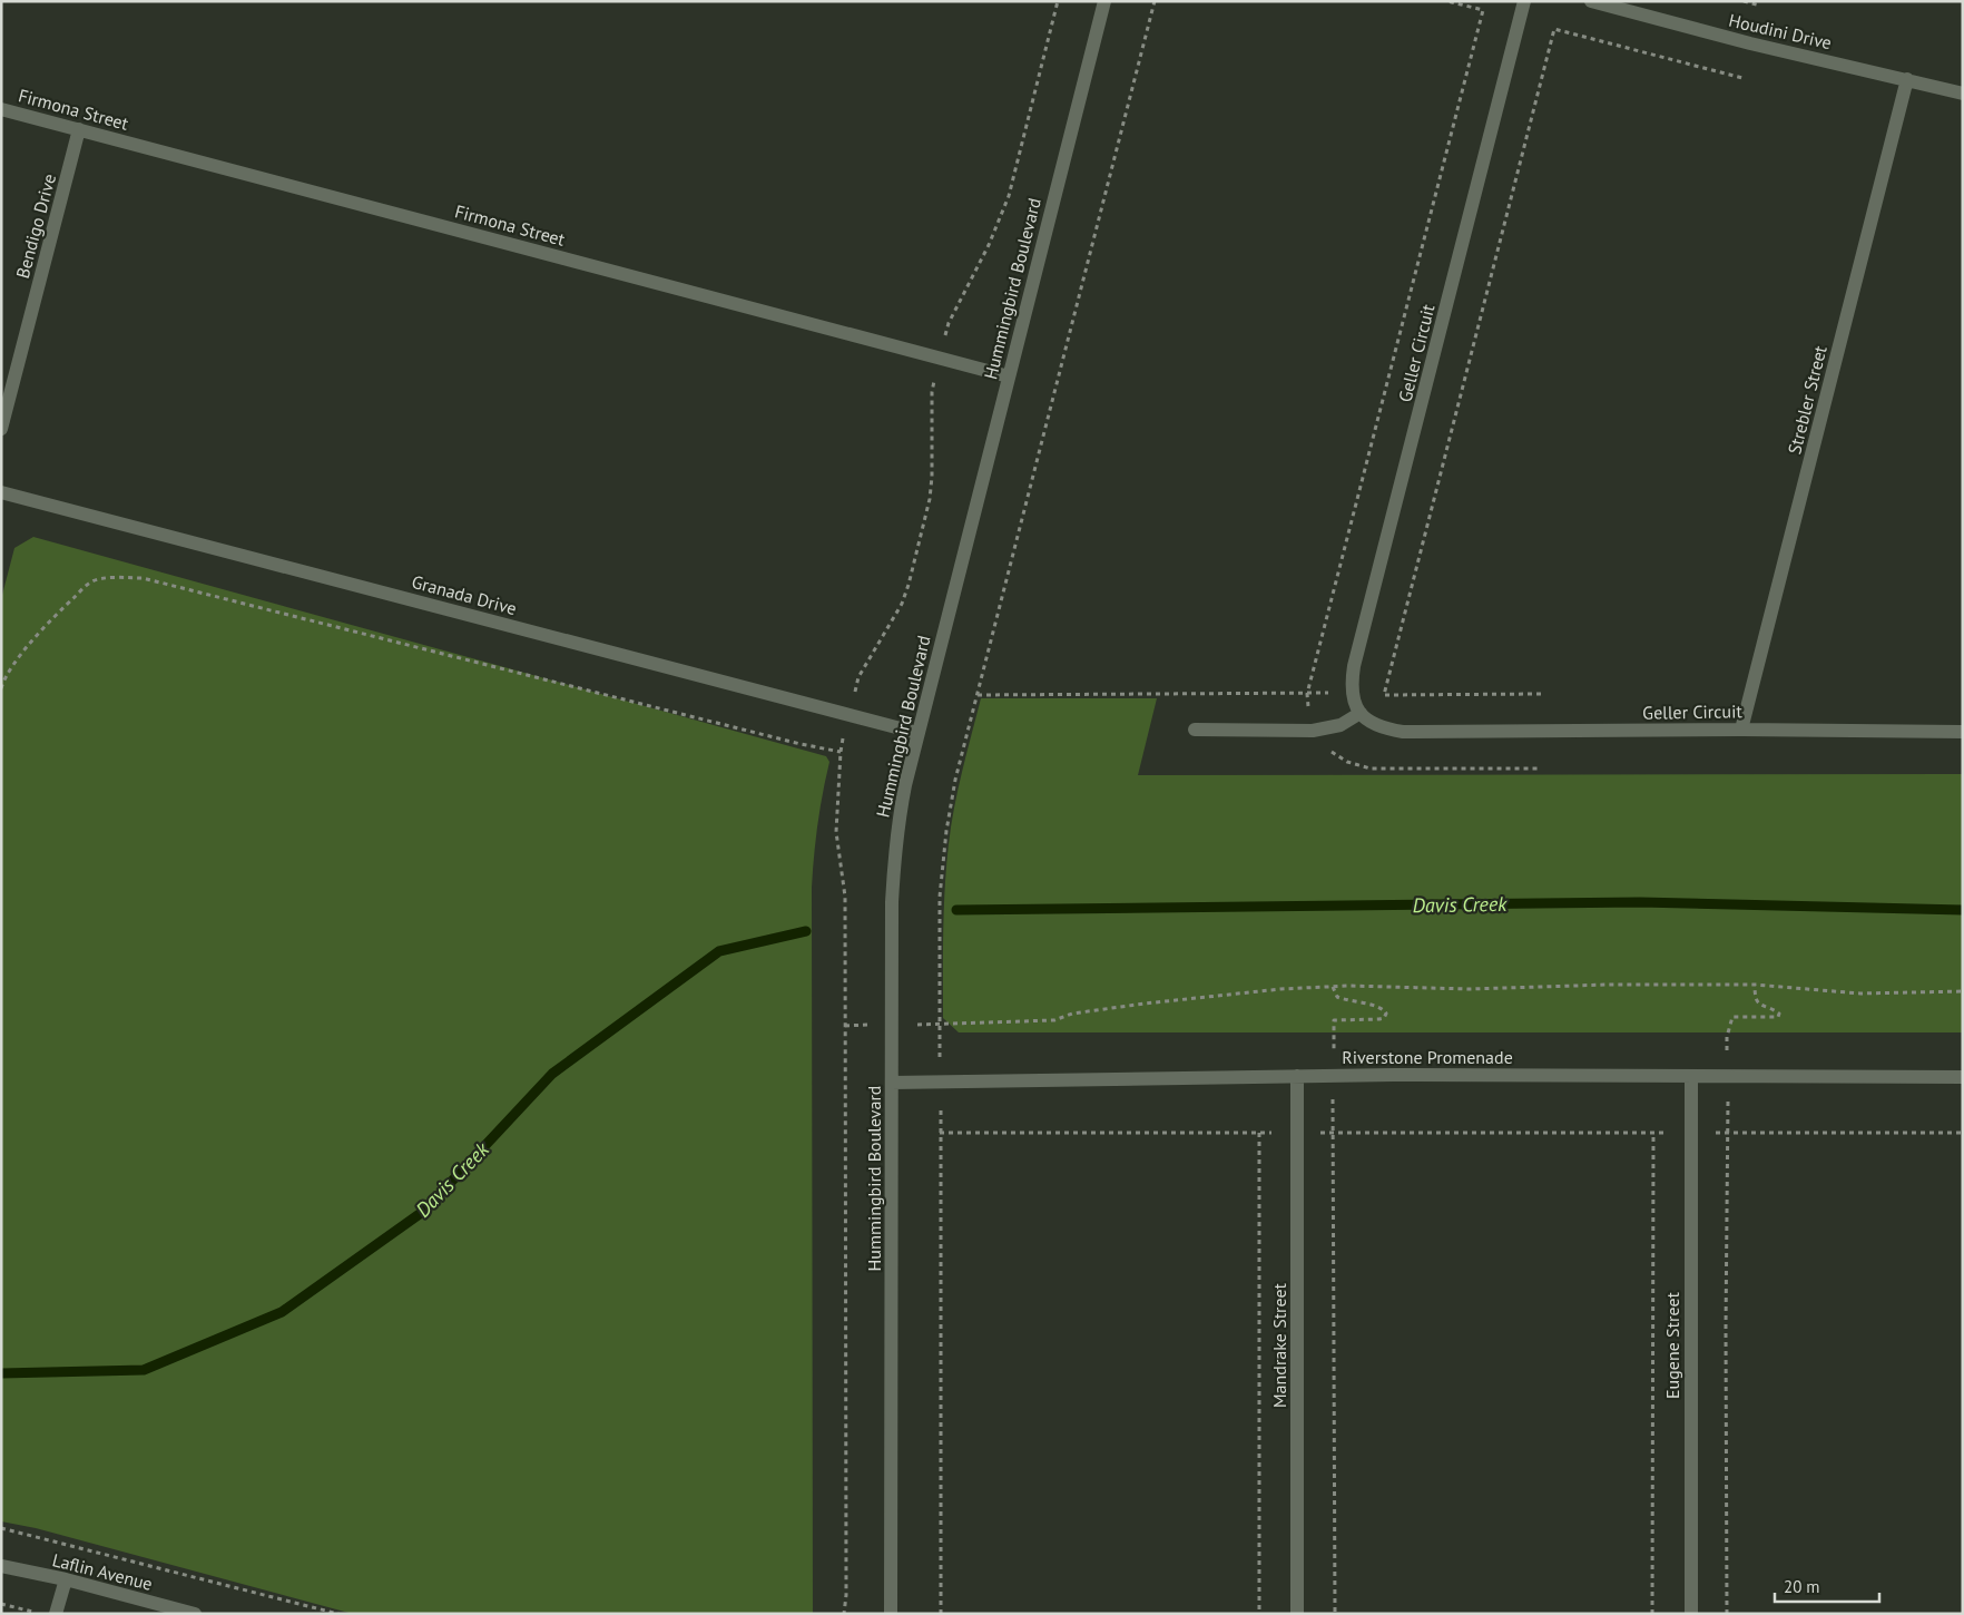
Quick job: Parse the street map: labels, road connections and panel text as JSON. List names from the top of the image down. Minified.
{"streets":{"street":["Houdini Drive","Firmona Street","Bendigo Drive","Hummingbird Boulevard","Geller Circuit","Strebler Street","Granada Drive","Riverstone Promenade","Mandrake Street","Eugene Street","Laflin Avenue"]},"crossings":[["Houdini Drive","Strebler Street"],["Firmona Street","Bendigo Drive"],["Firmona Street","Hummingbird Boulevard"],["Hummingbird Boulevard","Granada Drive"],["Hummingbird Boulevard","Riverstone Promenade"],["Geller Circuit","Strebler Street"],["Riverstone Promenade","Mandrake Street"],["Riverstone Promenade","Eugene Street"]],"water":["Davis Creek"],"scale_bar":"20 m"}
